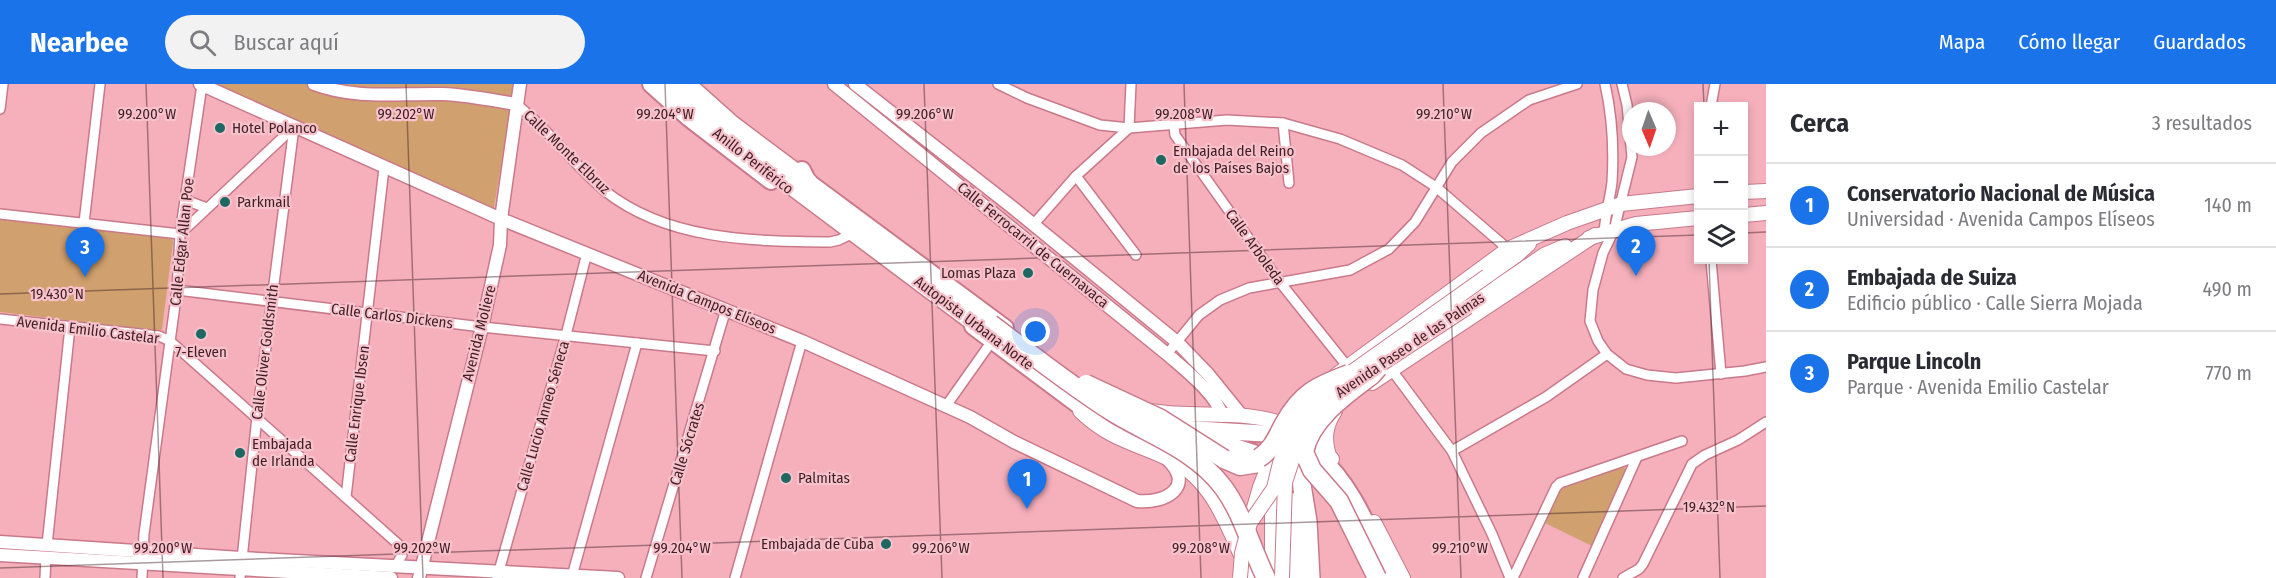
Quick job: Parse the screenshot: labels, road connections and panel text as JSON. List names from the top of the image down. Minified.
{"streets":{"highway":["Anillo Periférico","Autopista Urbana Norte"],"main road":["Avenida Paseo de las Palmas"],"street":["Calle Monte Elbruz","Calle Edgar Allan Poe","Calle Ferrocarril de Cuernavaca","Calle Arboleda","Avenida Campos Elíseos","Calle Carlos Dickens","Avenida Emilio Castelar","Avenida Moliere","Calle Oliver Goldsmith","Calle Enrique Ibsen","Calle Lucio Anneo Séneca","Calle Sócrates"]},"crossings":[["Calle Monte Elbruz","Anillo Periférico"],["Calle Monte Elbruz","Avenida Moliere"],["Calle Edgar Allan Poe","Avenida Campos Elíseos"],["Calle Edgar Allan Poe","Calle Carlos Dickens"],["Calle Edgar Allan Poe","Avenida Emilio Castelar"],["Calle Arboleda","Avenida Paseo de las Palmas"],["Avenida Campos Elíseos","Avenida Moliere"],["Avenida Campos Elíseos","Calle Oliver Goldsmith"],["Avenida Campos Elíseos","Calle Enrique Ibsen"],["Avenida Campos Elíseos","Calle Lucio Anneo Séneca"],["Avenida Campos Elíseos","Calle Sócrates"],["Calle Carlos Dickens","Avenida Moliere"],["Calle Carlos Dickens","Calle Oliver Goldsmith"],["Calle Carlos Dickens","Calle Enrique Ibsen"],["Calle Carlos Dickens","Calle Lucio Anneo Séneca"],["Calle Carlos Dickens","Calle Sócrates"],["Avenida Emilio Castelar","Calle Oliver Goldsmith"],["Avenida Emilio Castelar","Calle Enrique Ibsen"]],"places":["Hotel Polanco","Embajada del Reino de los Países Bajos","Parkmail","Lomas Plaza","7-Eleven","Embajada de Irlanda","Palmitas","Embajada de Cuba"],"north":"bottom","page":{"header":"Nearbee","search":"Buscar aquí","nav":["Mapa","Cómo llegar","Guardados"],"heading":["Cerca","3 resultados"],"map_buttons":["+","−"],"list":[{"mark":"1","name":"Conservatorio Nacional de Música","note":"Universidad · Avenida Campos Elíseos","value":"140 m"},{"mark":"2","name":"Embajada de Suiza","note":"Edificio público · Calle Sierra Mojada","value":"490 m"},{"mark":"3","name":"Parque Lincoln","note":"Parque · Avenida Emilio Castelar","value":"770 m"}],"pins":["2","3","1"]},"coordinates":["99.200°W","99.202°W","99.204°W","99.206°W","99.208°W","99.210°W","19.430°N","19.432°N"]}
